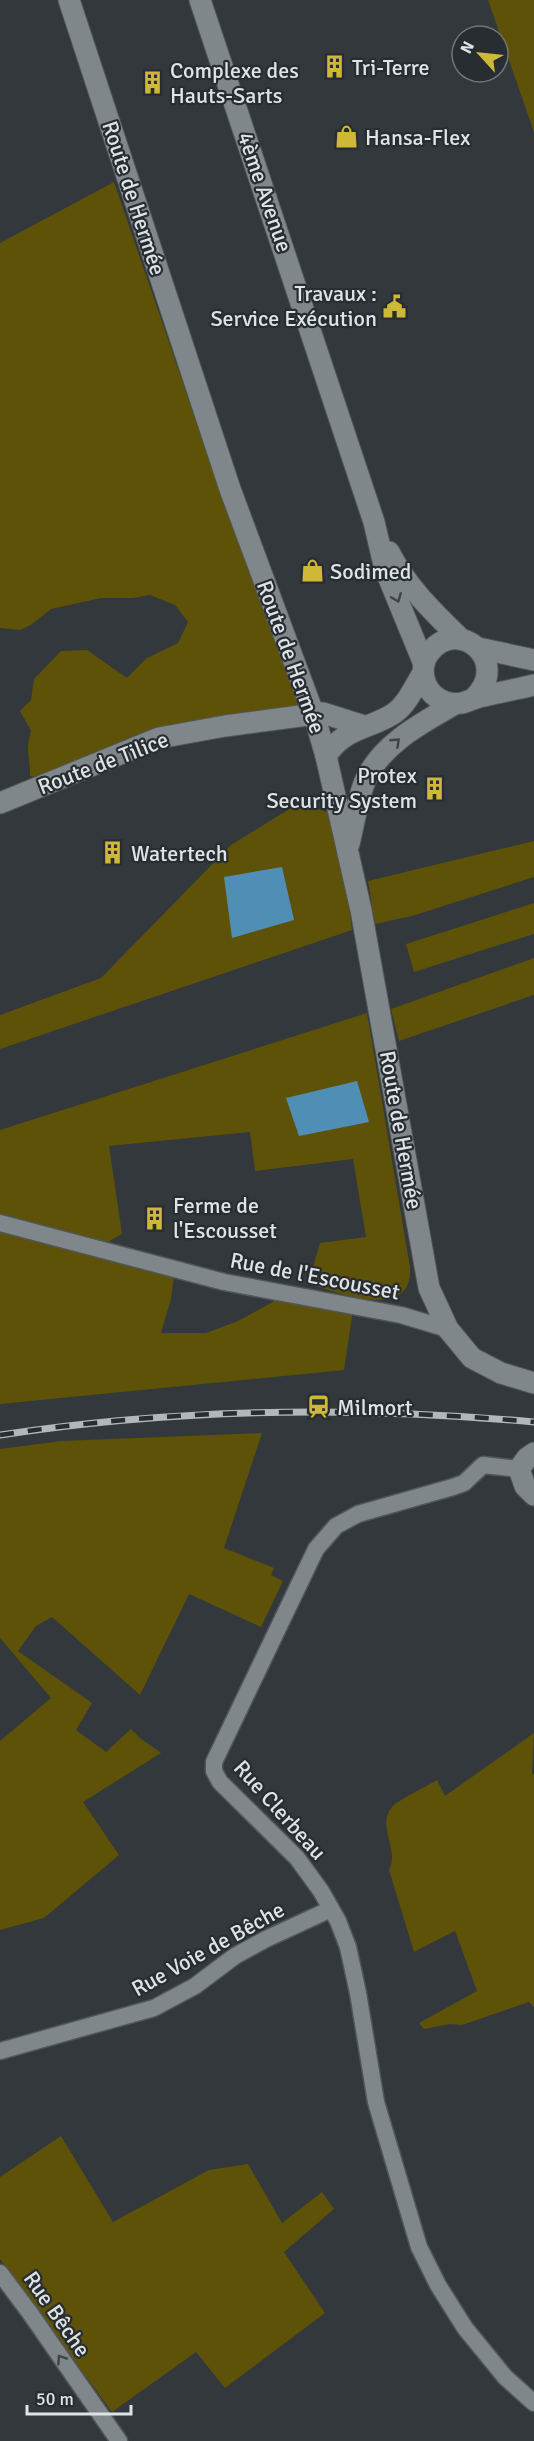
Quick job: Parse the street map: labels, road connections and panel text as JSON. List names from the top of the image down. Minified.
{"streets":{"street":["4ème Avenue","Route de Hermée","Route de Tilice","Rue de l'Escousset","Rue Clerbeau","Rue Voie de Bêche","Rue Bêche"]},"crossings":[["Route de Hermée","Route de Tilice"],["Route de Hermée","Rue de l'Escousset"],["Rue Clerbeau","Rue Voie de Bêche"]],"one_way":["Rue Bêche"],"places":{"building":["Tri-Terre","Complexe des Hauts-Sarts","Protex Security System","Watertech","Ferme de l'Escousset"],"shop":["Hansa-Flex","Sodimed"],"public building":["Travaux : Service Exécution"],"station":["Milmort"]},"scale_bar":"50 m","north":"top left"}
